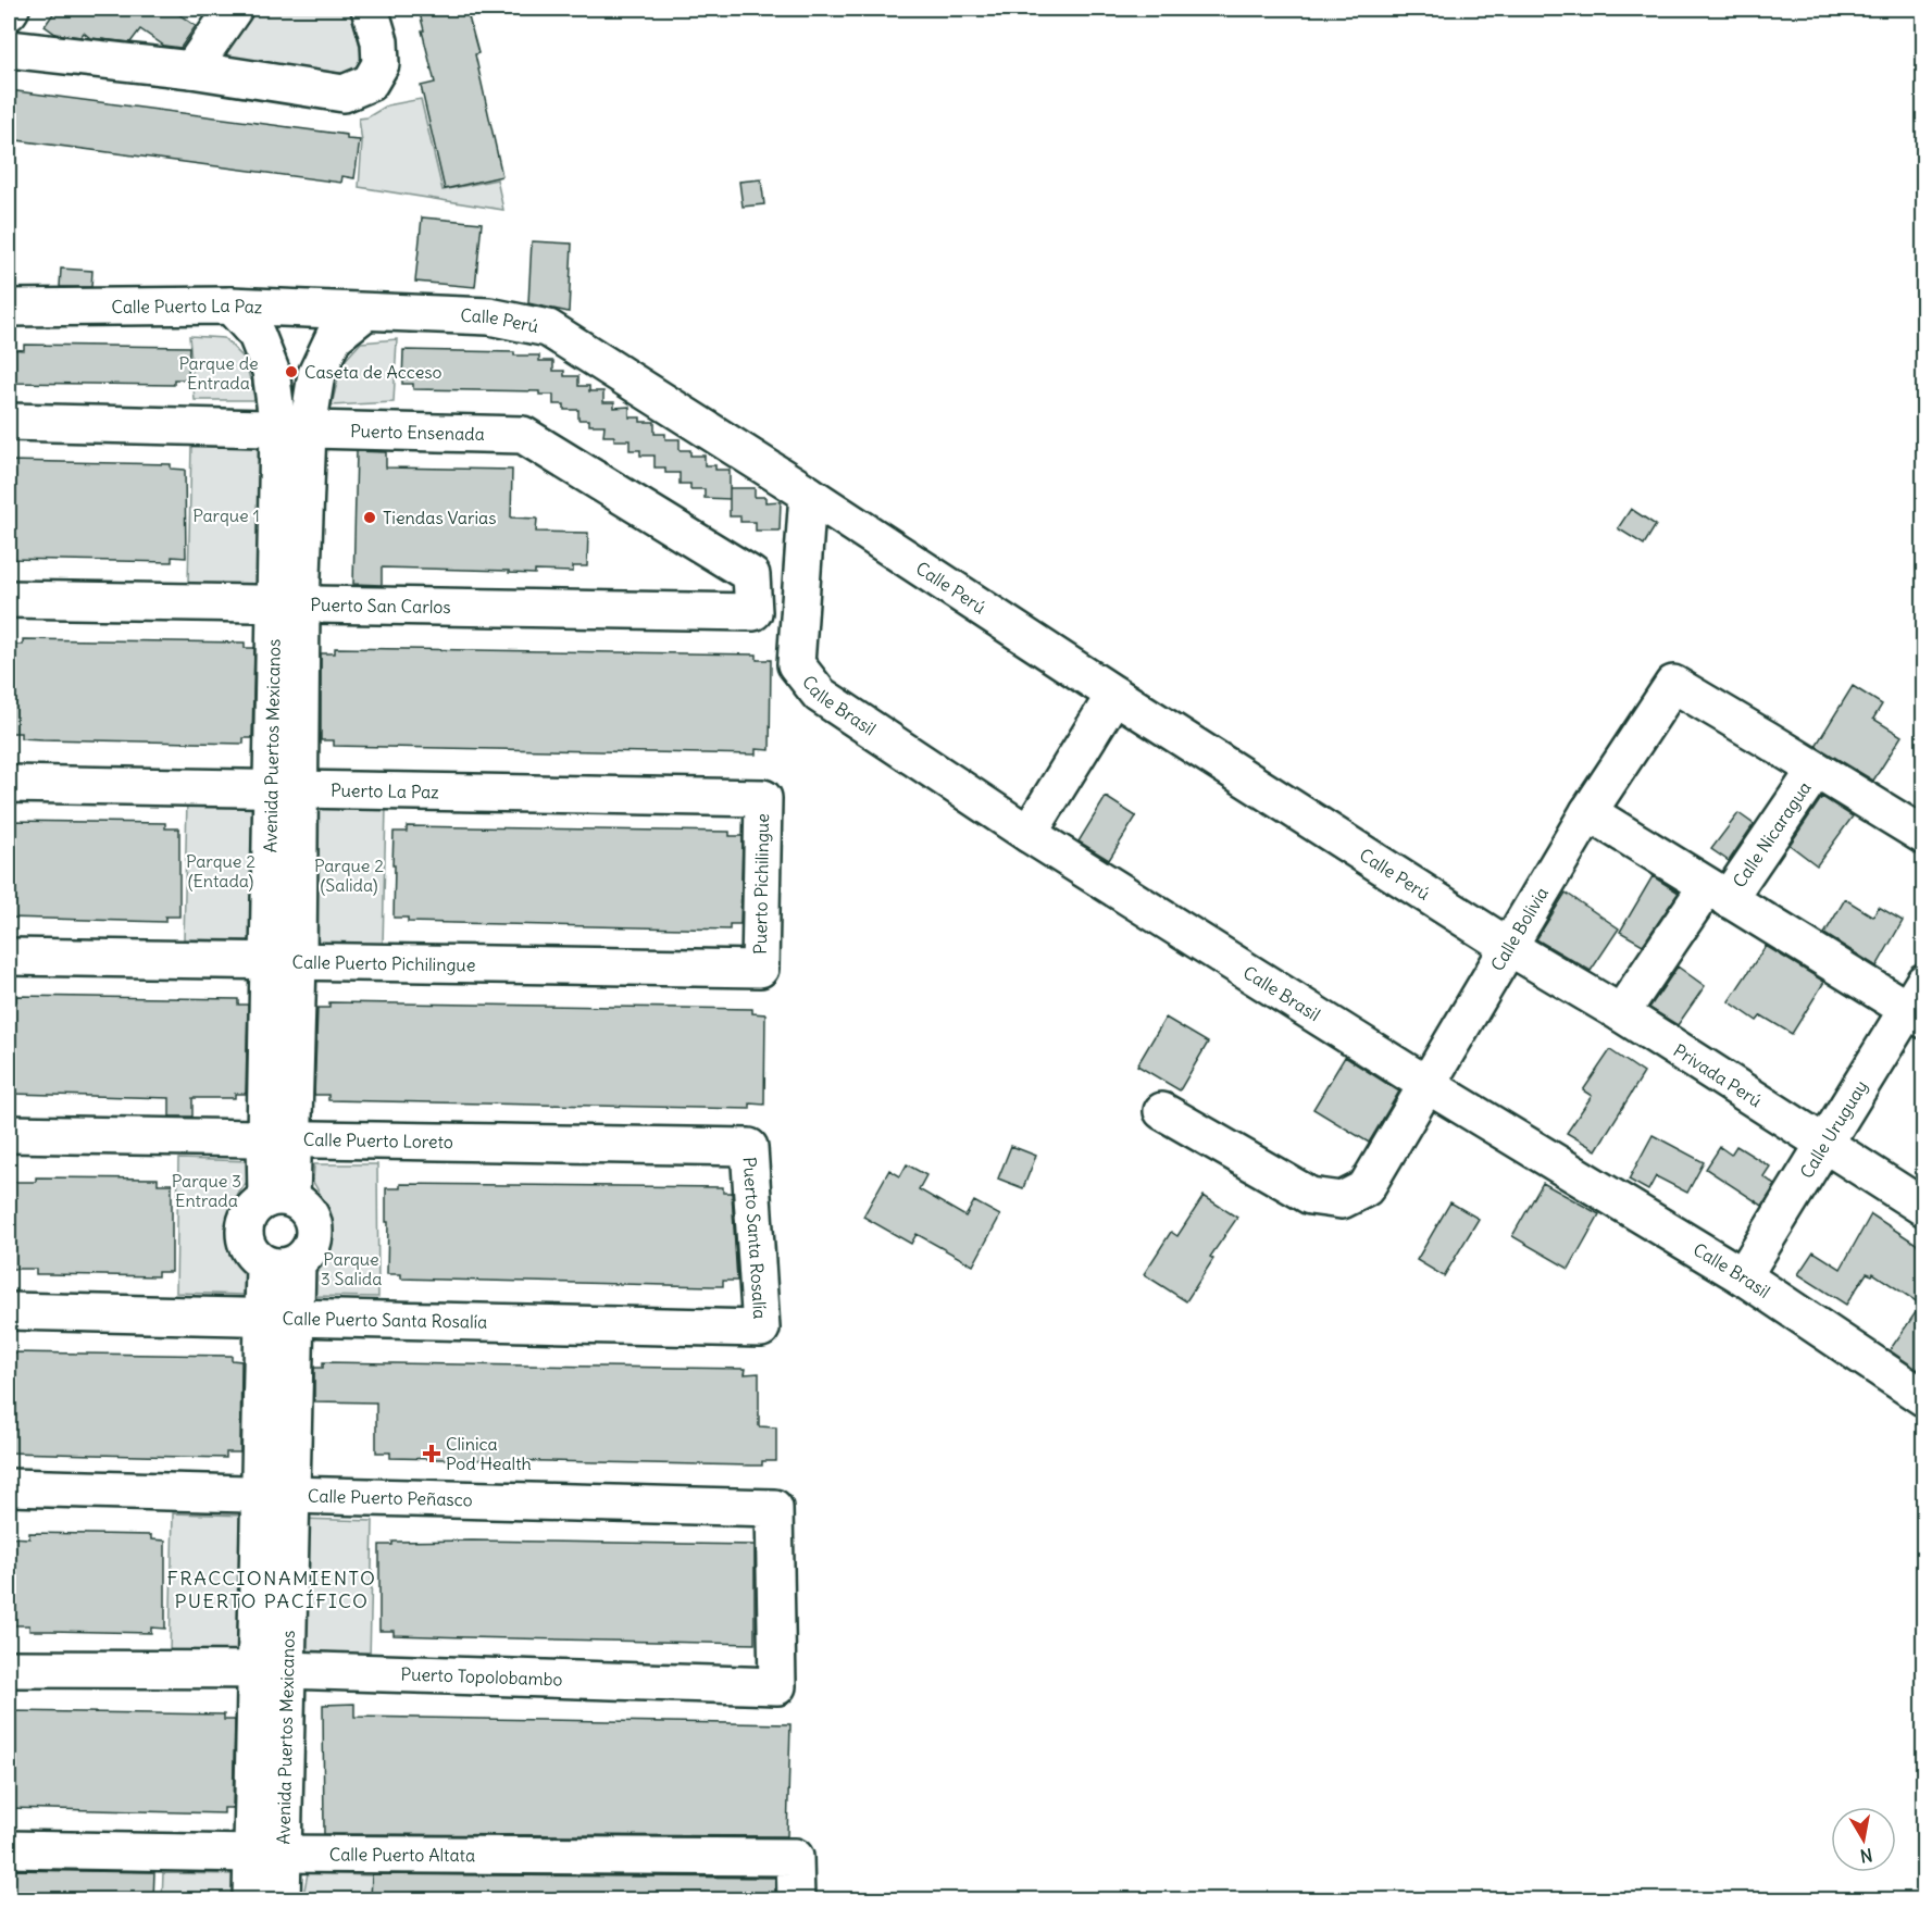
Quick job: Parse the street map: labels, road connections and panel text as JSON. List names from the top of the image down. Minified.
{"streets":{"street":["Calle Puerto La Paz","Calle Perú","Puerto Ensenada","Puerto San Carlos","Calle Brasil","Avenida Puertos Mexicanos","Puerto La Paz","Calle Nicaragua","Puerto Pichilingue","Calle Bolivia","Calle Puerto Pichilingue","Privada Perú","Calle Uruguay","Calle Puerto Loreto","Puerto Santa Rosalía","Calle Puerto Santa Rosalía","Calle Puerto Peñasco","Puerto Topolobambo","Calle Puerto Altata"]},"crossings":[["Calle Puerto La Paz","Calle Perú"],["Calle Puerto La Paz","Avenida Puertos Mexicanos"],["Calle Perú","Calle Brasil"],["Calle Perú","Avenida Puertos Mexicanos"],["Calle Perú","Calle Bolivia"],["Calle Perú","Privada Perú"],["Puerto Ensenada","Puerto San Carlos"],["Puerto Ensenada","Avenida Puertos Mexicanos"],["Puerto San Carlos","Avenida Puertos Mexicanos"],["Calle Brasil","Calle Bolivia"],["Calle Brasil","Calle Uruguay"],["Avenida Puertos Mexicanos","Puerto La Paz"],["Avenida Puertos Mexicanos","Calle Puerto Pichilingue"],["Avenida Puertos Mexicanos","Calle Puerto Loreto"],["Avenida Puertos Mexicanos","Calle Puerto Santa Rosalía"],["Avenida Puertos Mexicanos","Calle Puerto Peñasco"],["Avenida Puertos Mexicanos","Puerto Topolobambo"],["Avenida Puertos Mexicanos","Calle Puerto Altata"],["Puerto La Paz","Puerto Pichilingue"],["Calle Nicaragua","Calle Bolivia"],["Calle Nicaragua","Privada Perú"],["Puerto Pichilingue","Calle Puerto Pichilingue"],["Calle Bolivia","Privada Perú"],["Privada Perú","Calle Uruguay"],["Calle Puerto Loreto","Puerto Santa Rosalía"],["Puerto Santa Rosalía","Calle Puerto Santa Rosalía"],["Calle Puerto Peñasco","Puerto Topolobambo"]],"districts":["FRACCIONAMIENTO PUERTO PACÍFICO"],"parks":["Parque de Entrada","Parque 1","Parque 2 (Entada)","Parque 2 (Salida)","Parque 3 Entrada","Parque 3 Salida"],"places":{"other":["Caseta de Acceso","Tiendas Varias"],"health":["Clinica Pod Health"]},"north":"bottom"}
